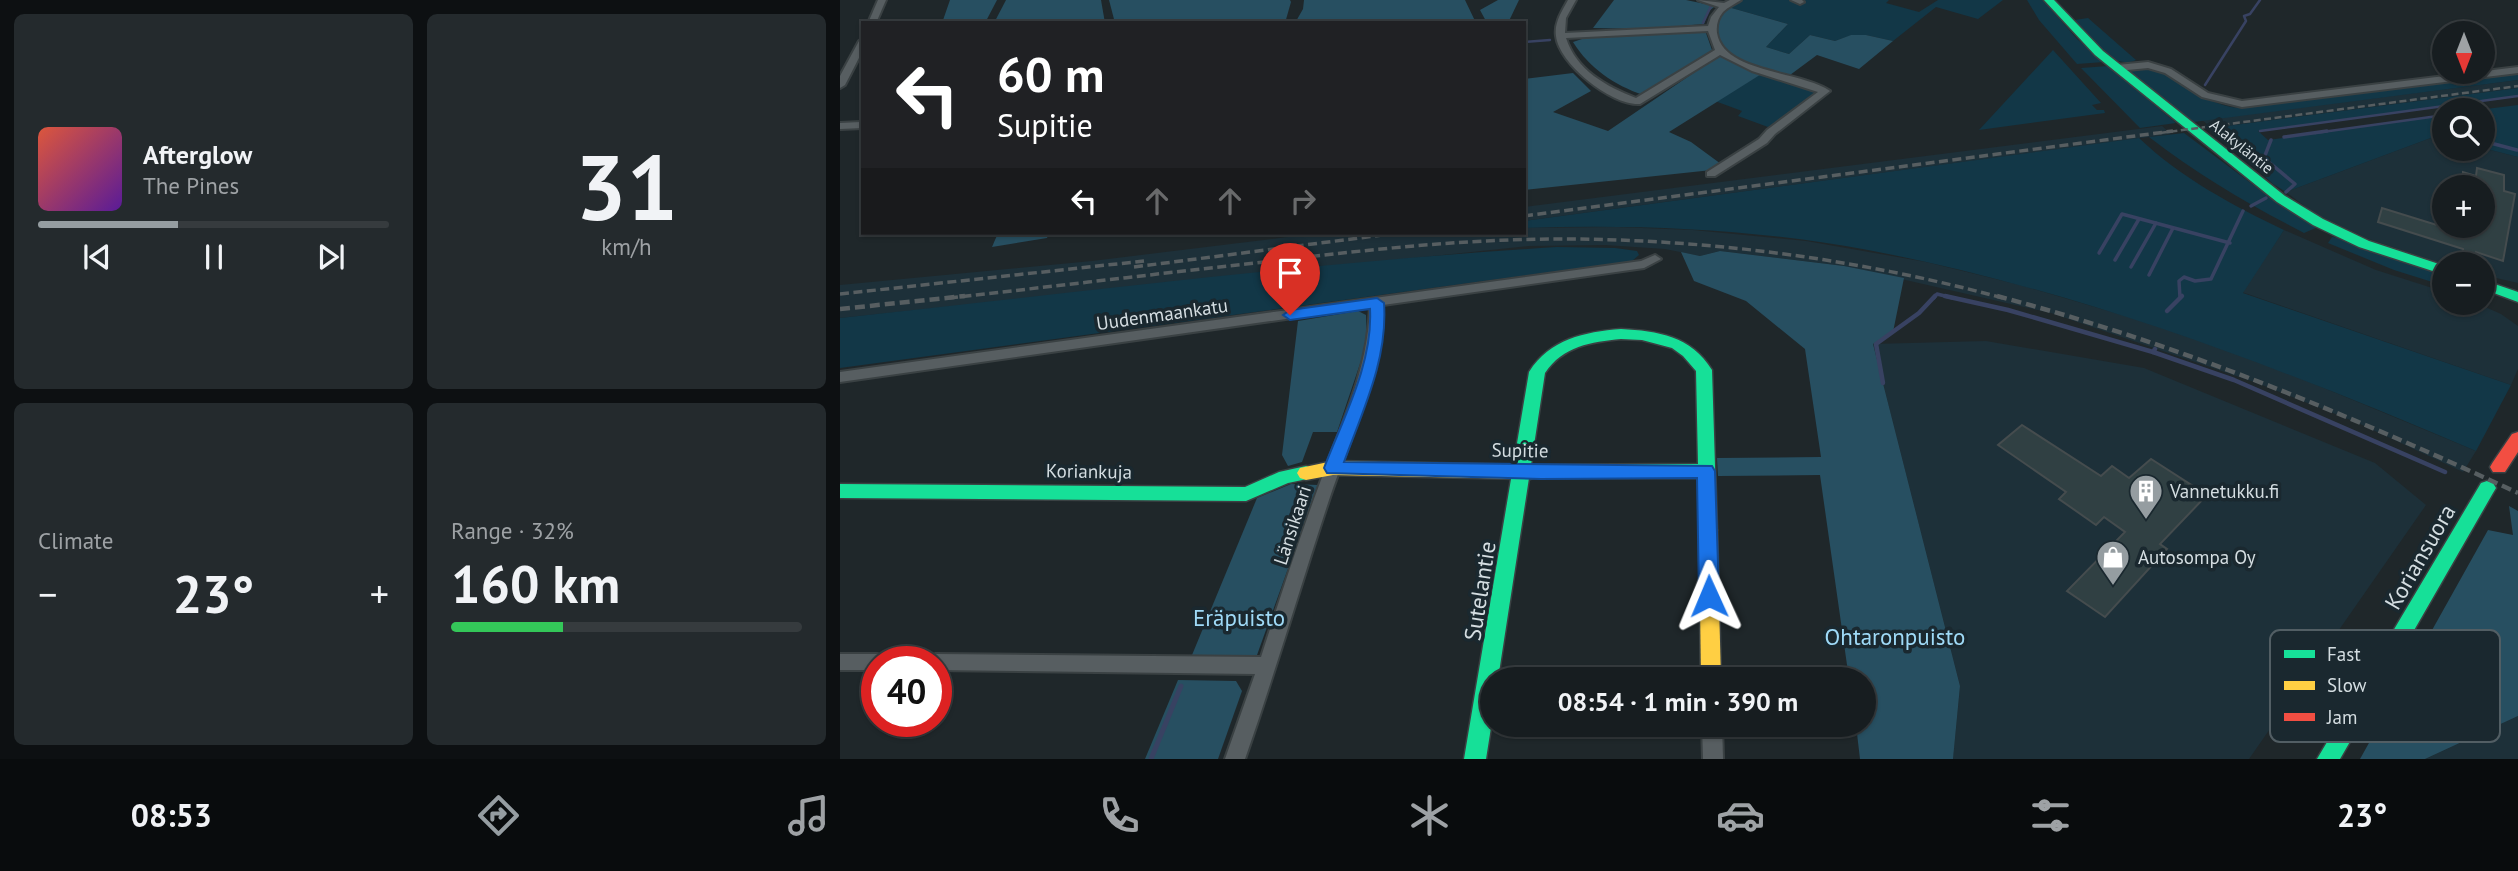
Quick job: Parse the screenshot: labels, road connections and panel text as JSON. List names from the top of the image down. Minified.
{"streets":{"street":["Alakyläntie","Uudenmaankatu","Supitie","Koriankuja","Länsikaari","Koriansuora","Sutelantie"]},"crossings":[["Uudenmaankatu","Länsikaari"],["Supitie","Koriankuja"],["Supitie","Länsikaari"],["Supitie","Sutelantie"],["Koriankuja","Länsikaari"]],"parks":["Eräpuisto","Ohtaronpuisto"],"places":{"building":["Vannetukku.fi"],"shop":["Autosompa Oy"]},"legend":["Fast","Slow","Jam"],"north":"bottom","page":{"tile":[["31","km/h"],"Climate",["Range · 32%","160 km"]],"map_buttons":["+","−"],"turn":["60 m","Supitie"],"song":["Afterglow","The Pines"],"heat":["−","23°","+"],"limit":"40","trip":"08:54 · 1 min · 390 m","tabs":["08:53","23°"]}}
